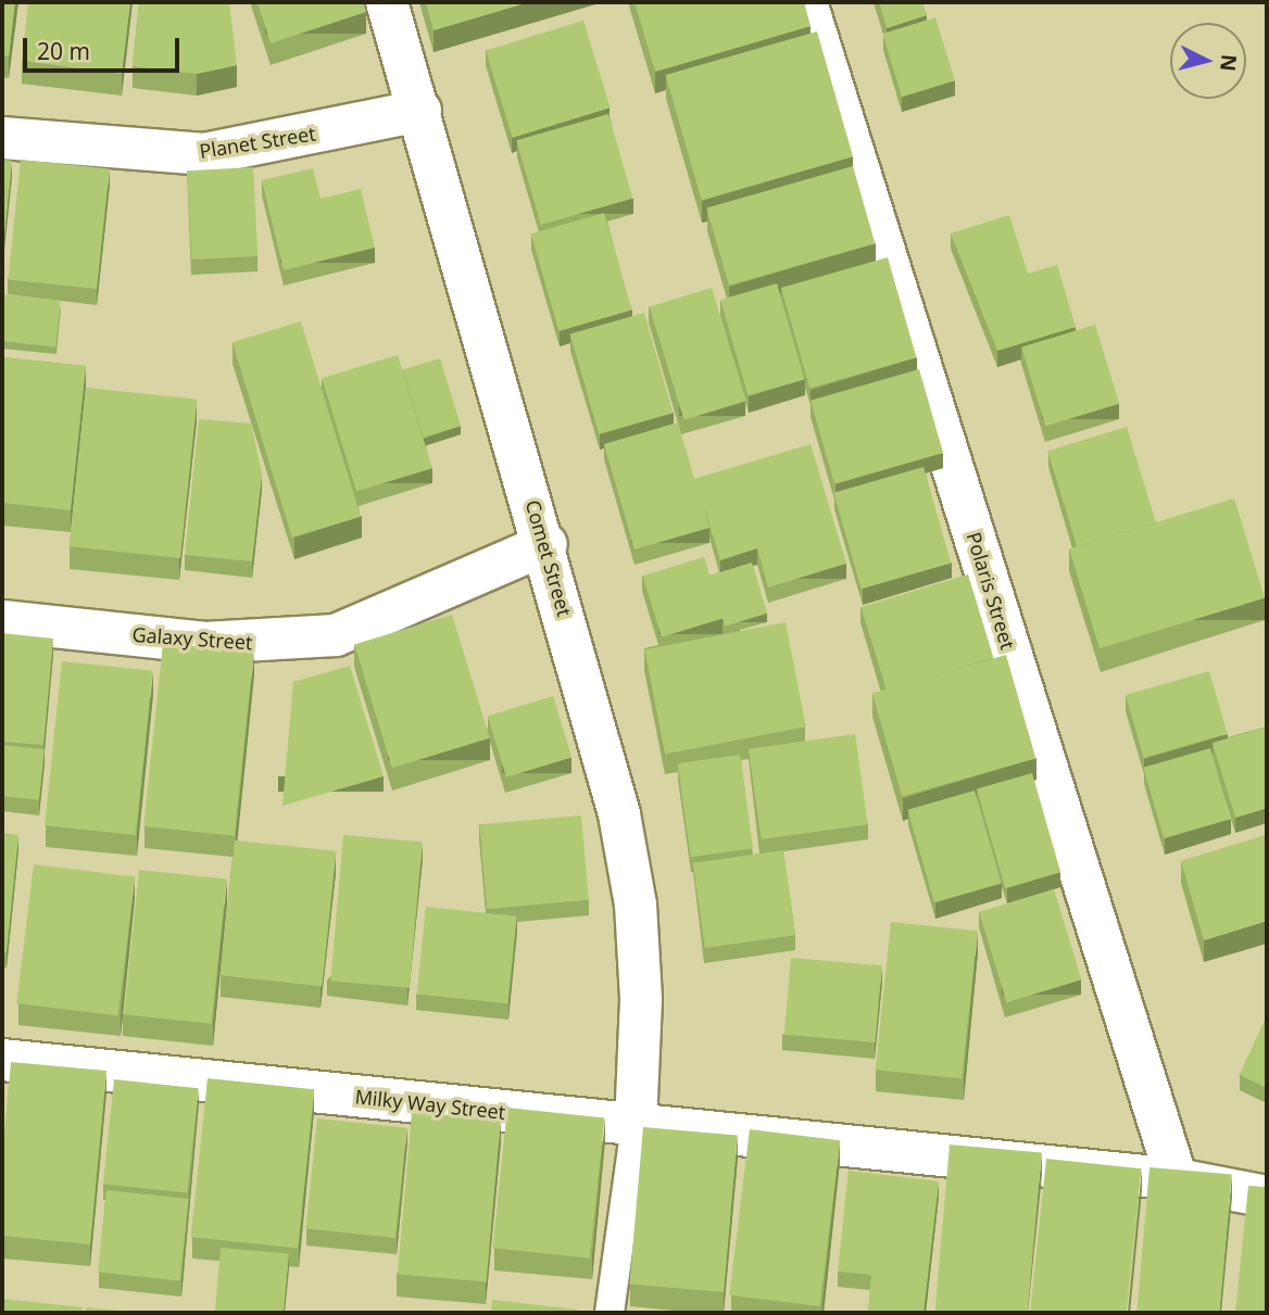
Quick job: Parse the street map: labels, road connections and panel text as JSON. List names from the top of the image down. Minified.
{"streets":{"street":["Planet Street","Comet Street","Polaris Street","Galaxy Street","Milky Way Street"]},"crossings":[["Planet Street","Comet Street"],["Comet Street","Galaxy Street"],["Comet Street","Milky Way Street"],["Polaris Street","Milky Way Street"]],"scale_bar":"20 m","north":"right"}
